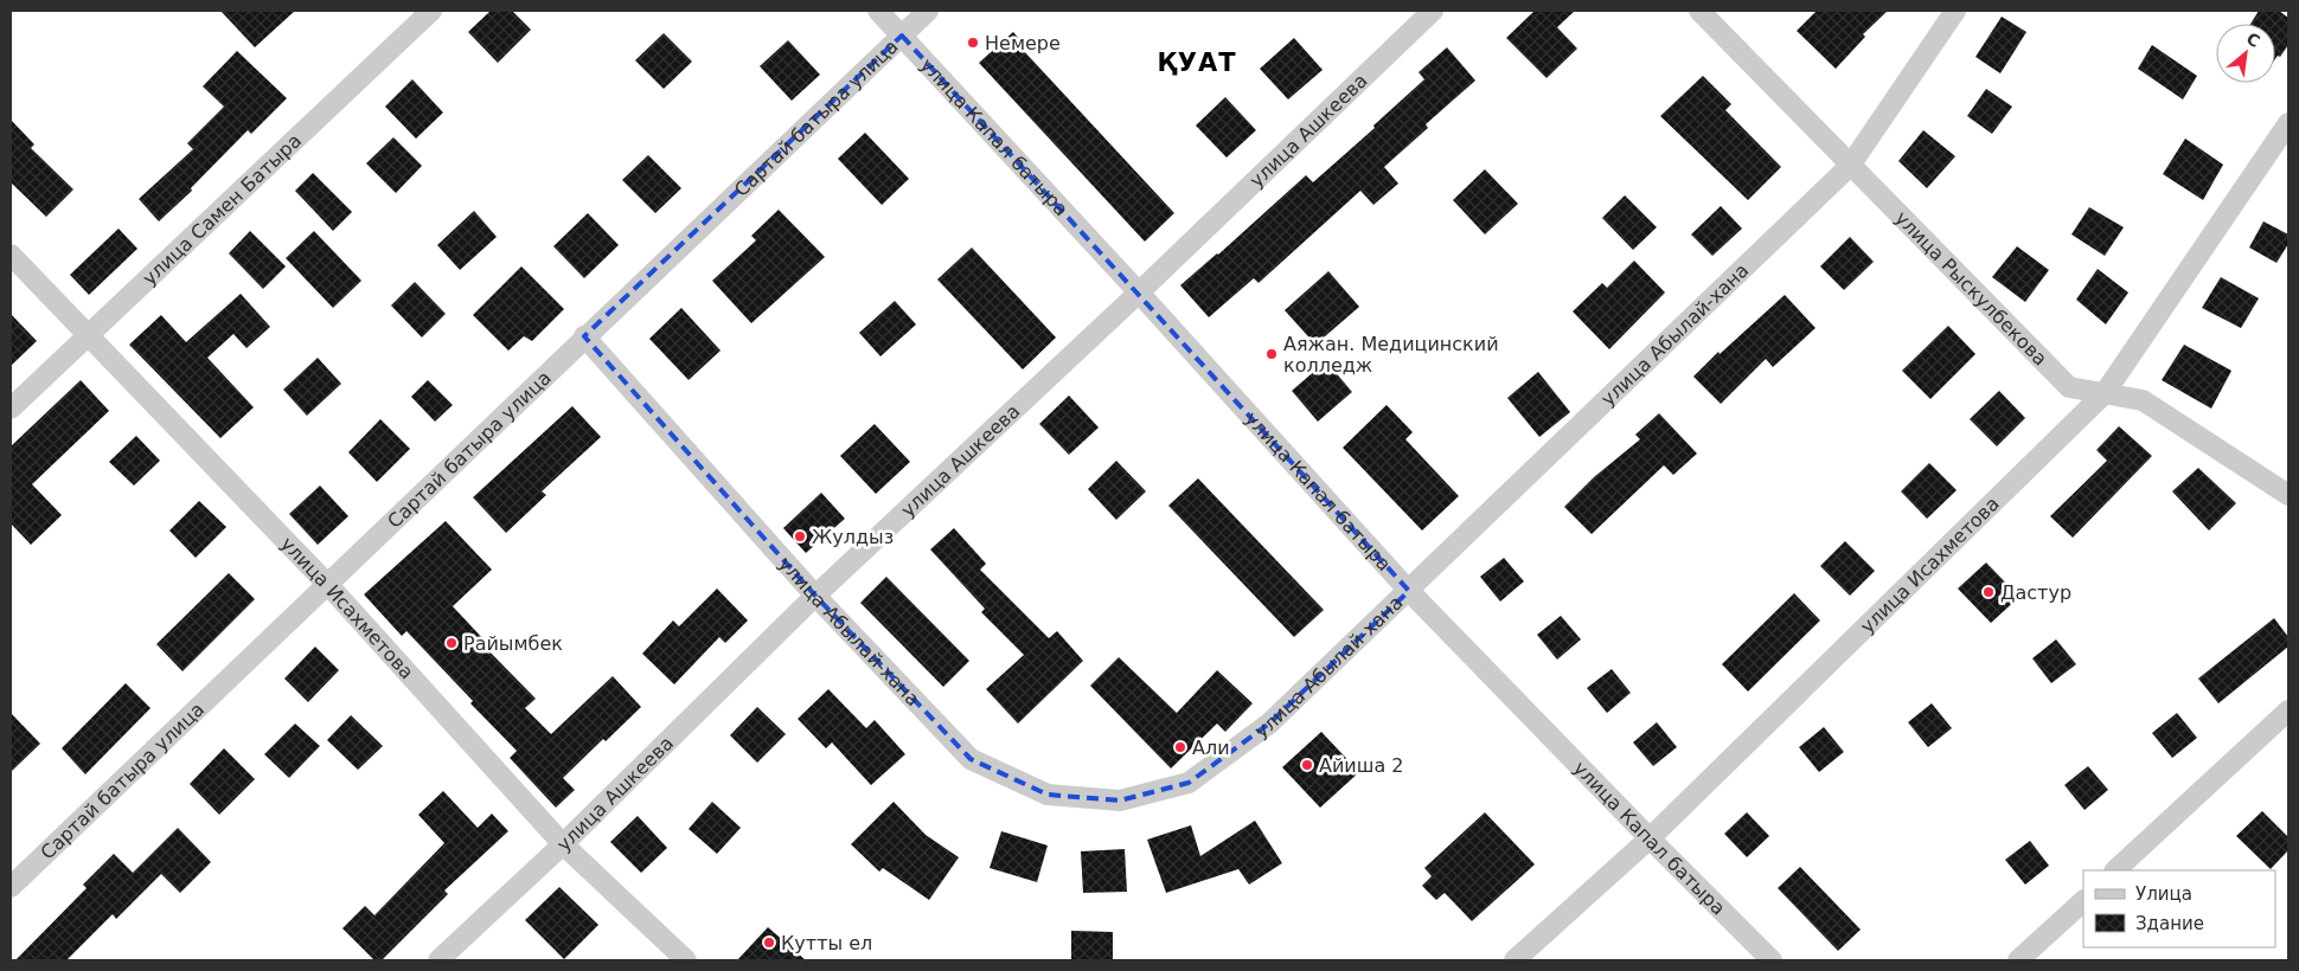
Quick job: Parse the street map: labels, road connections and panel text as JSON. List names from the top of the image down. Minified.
{"streets":{"street":["Сартай батыра улица","улица Ашкеева","улица Капал батыра","улица Самен Батыра","улица Рыскулбекова","улица Абылай-хана","улица Исахметова"]},"crossings":[["Сартай батыра улица","улица Капал батыра"],["Сартай батыра улица","улица Абылай-хана"],["Сартай батыра улица","улица Исахметова"],["улица Ашкеева","улица Капал батыра"],["улица Ашкеева","улица Абылай-хана"],["улица Ашкеева","улица Исахметова"],["улица Капал батыра","улица Абылай-хана"],["улица Капал батыра","улица Исахметова"],["улица Самен Батыра","улица Исахметова"],["улица Рыскулбекова","улица Абылай-хана"],["улица Рыскулбекова","улица Исахметова"]],"districts":["ҚУАТ"],"places":["Немере","Аяжан. Медицинский колледж","Жулдыз","Дастур","Райымбек","Али","Айиша 2","Кутты ел"],"legend":["Улица","Здание"],"north":"top right"}
